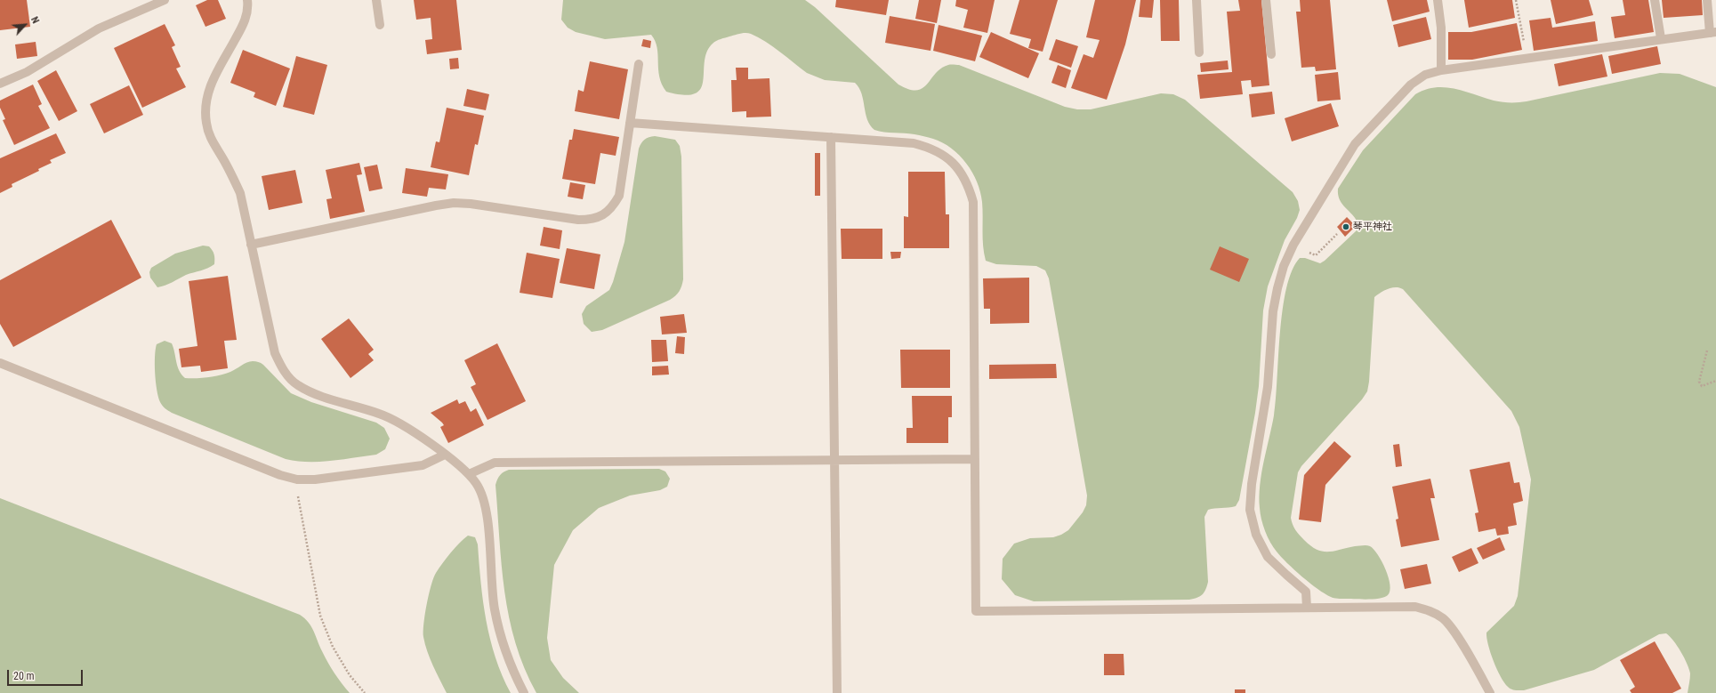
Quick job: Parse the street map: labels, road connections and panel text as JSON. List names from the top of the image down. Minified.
{"places":["琴平神社"],"scale_bar":"20 m","north":"top right"}
